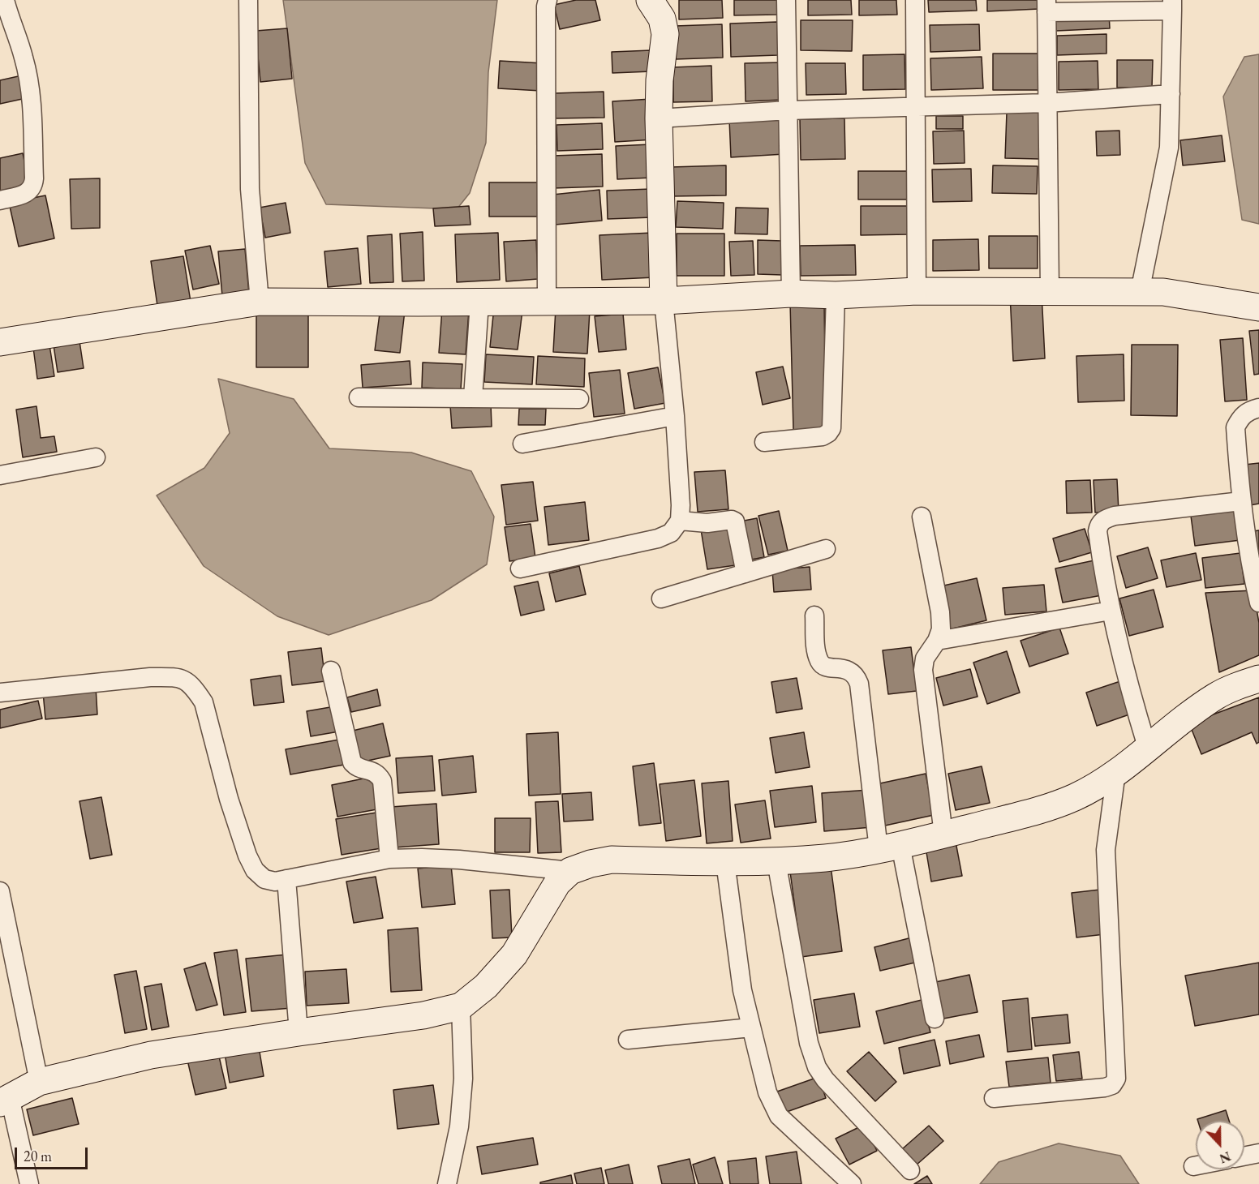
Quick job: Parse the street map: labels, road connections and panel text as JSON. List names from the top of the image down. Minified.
{"scale_bar":"20 m","north":"bottom"}
